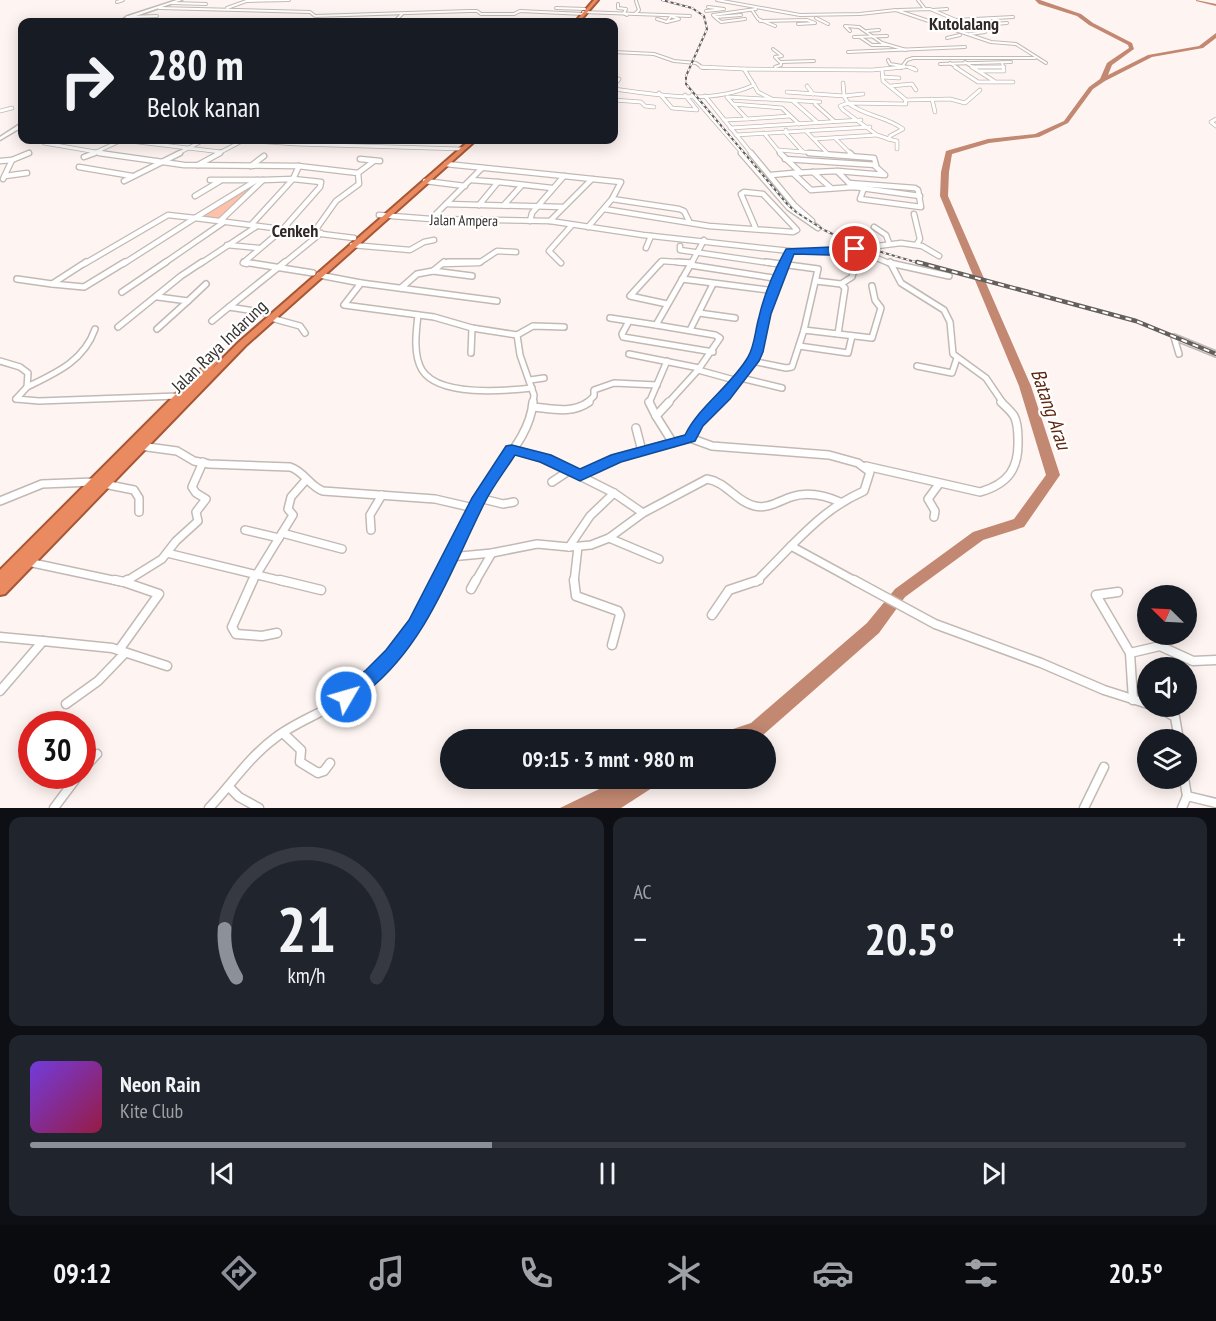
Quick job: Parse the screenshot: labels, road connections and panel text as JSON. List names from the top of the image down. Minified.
{"streets":{"highway":["Jalan Raya Indarung"],"street":["Jalan Ampera"]},"crossings":[["Jalan Ampera","Jalan Raya Indarung"]],"districts":["Kutolalang","Cenkeh"],"water":["Batang Arau"],"north":"top left","page":{"turn":["280 m","Belok kanan"],"limit":"30","trip":"09:15 · 3 mnt · 980 m","tile":"AC","heat":["−","20.5°","+"],"song":["Neon Rain","Kite Club"],"tabs":["09:12","20.5°"],"gauge":["21","km/h"]}}
